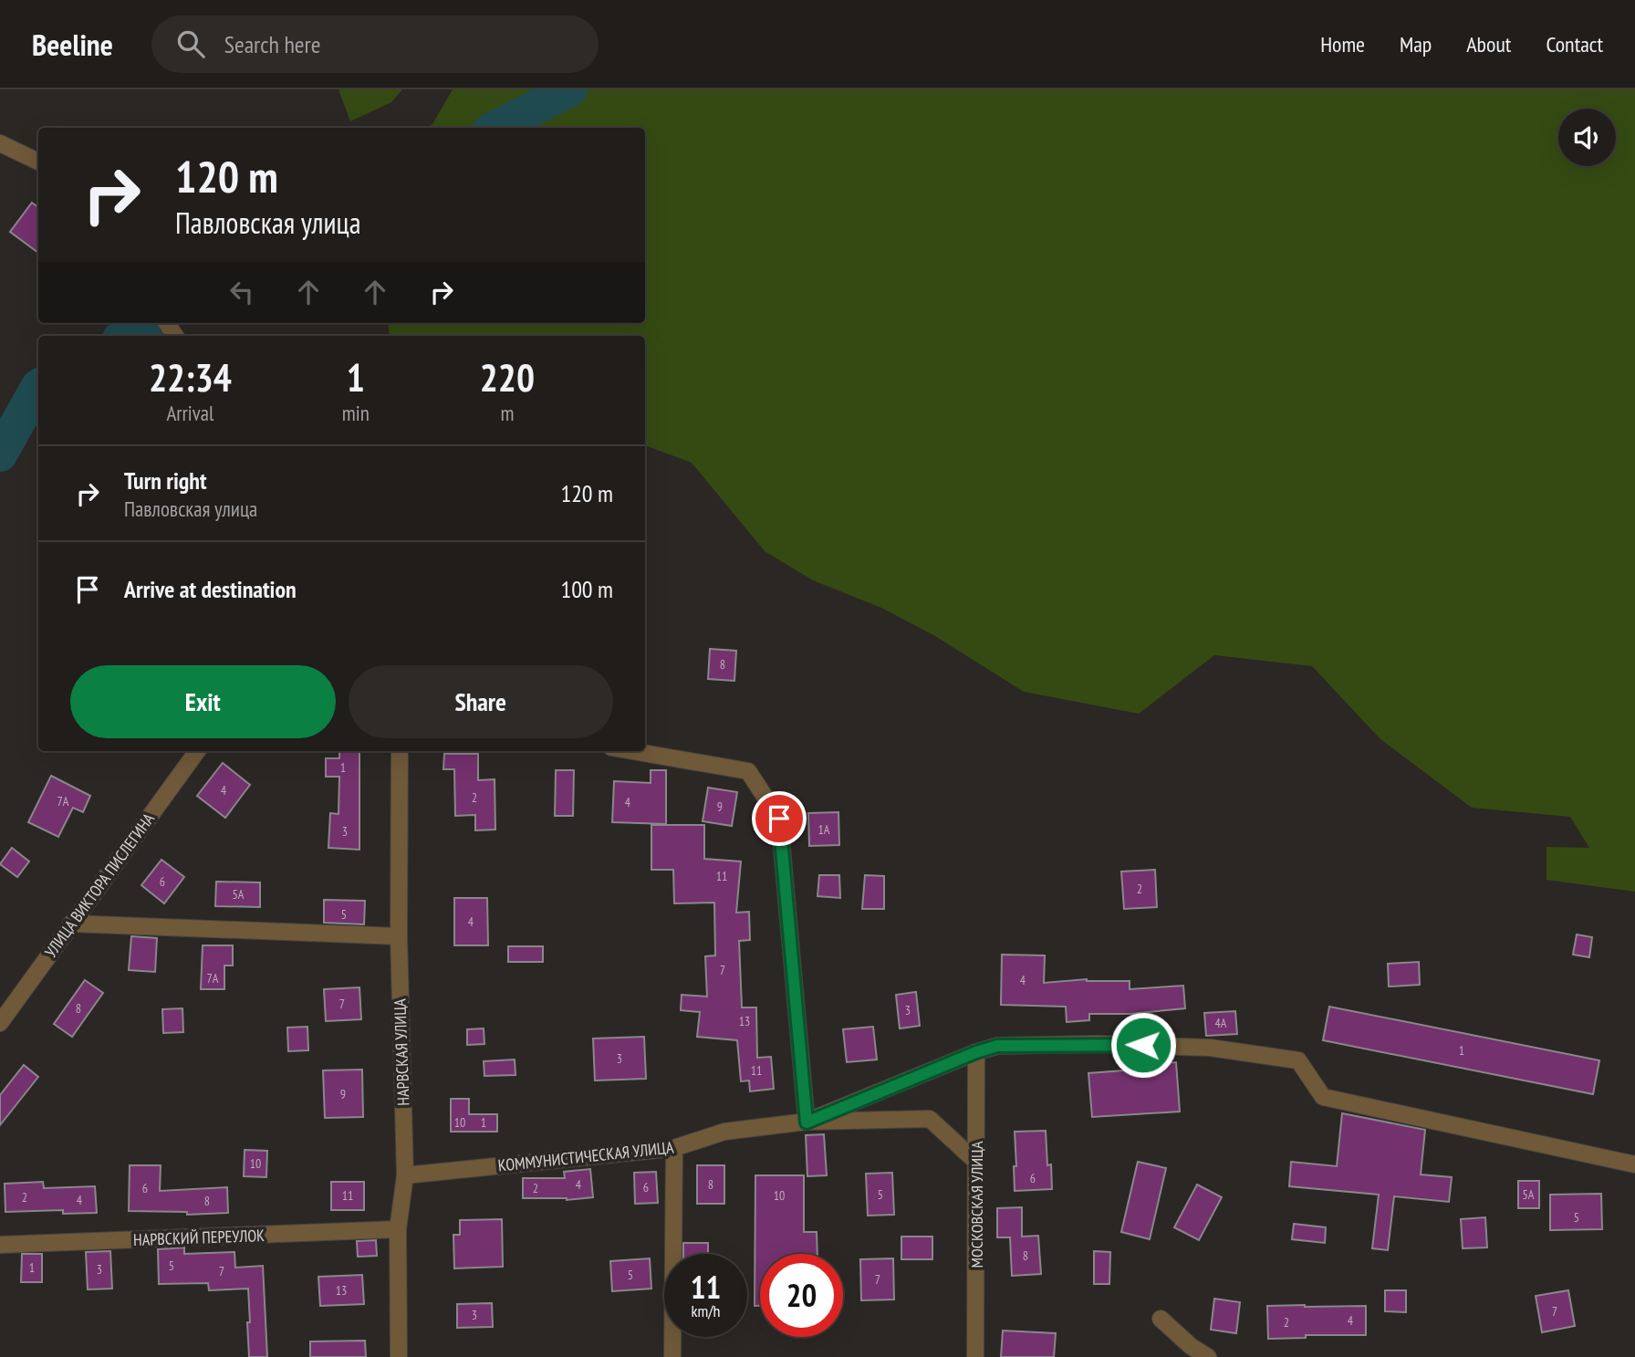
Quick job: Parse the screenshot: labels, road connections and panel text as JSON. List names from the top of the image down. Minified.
{"streets":{"street":["УЛИЦА ВИКТОРА ПИСЛЕГИНА","НАРВСКАЯ УЛИЦА","КОММУНИСТИЧЕСКАЯ УЛИЦА","МОСКОВСКАЯ УЛИЦА","НАРВСКИЙ ПЕРЕУЛОК"]},"crossings":[["НАРВСКАЯ УЛИЦА","КОММУНИСТИЧЕСКАЯ УЛИЦА"],["НАРВСКАЯ УЛИЦА","НАРВСКИЙ ПЕРЕУЛОК"],["КОММУНИСТИЧЕСКАЯ УЛИЦА","МОСКОВСКАЯ УЛИЦА"]],"house_numbers":["8","1","4","2","7А","4","9","1А","3","11","6","2","5А","5","4","7","7А","4","7","8","3","13","4А","1","3","11","9","10","1","10","6","4","8","6","6","2","5","5А","11","10","2","4","8","5","8","5","1","3","7","5","7","13","7","3","4","2"],"page":{"header":"Beeline","search":"Search here","nav":["Home","Map","About","Contact"],"turn":["120 m","Павловская улица"],"eta":["22:34","Arrival","1","min","220","m"],"list":[{"name":"Turn right","note":"Павловская улица","value":"120 m"},{"name":"Arrive at destination","value":"100 m"}],"buttons":["Exit","Share"],"speed":"11 km/h","limit":"20"}}
